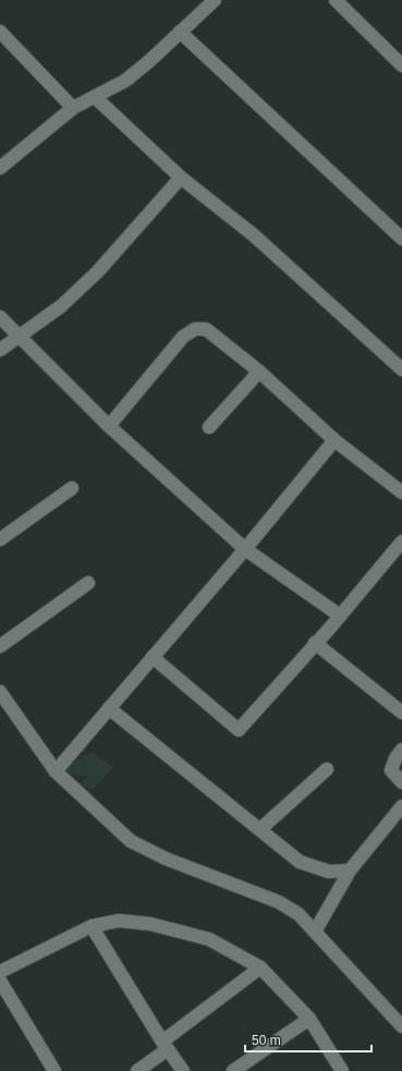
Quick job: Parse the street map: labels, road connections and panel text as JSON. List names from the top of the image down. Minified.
{"scale_bar":"50 m"}
